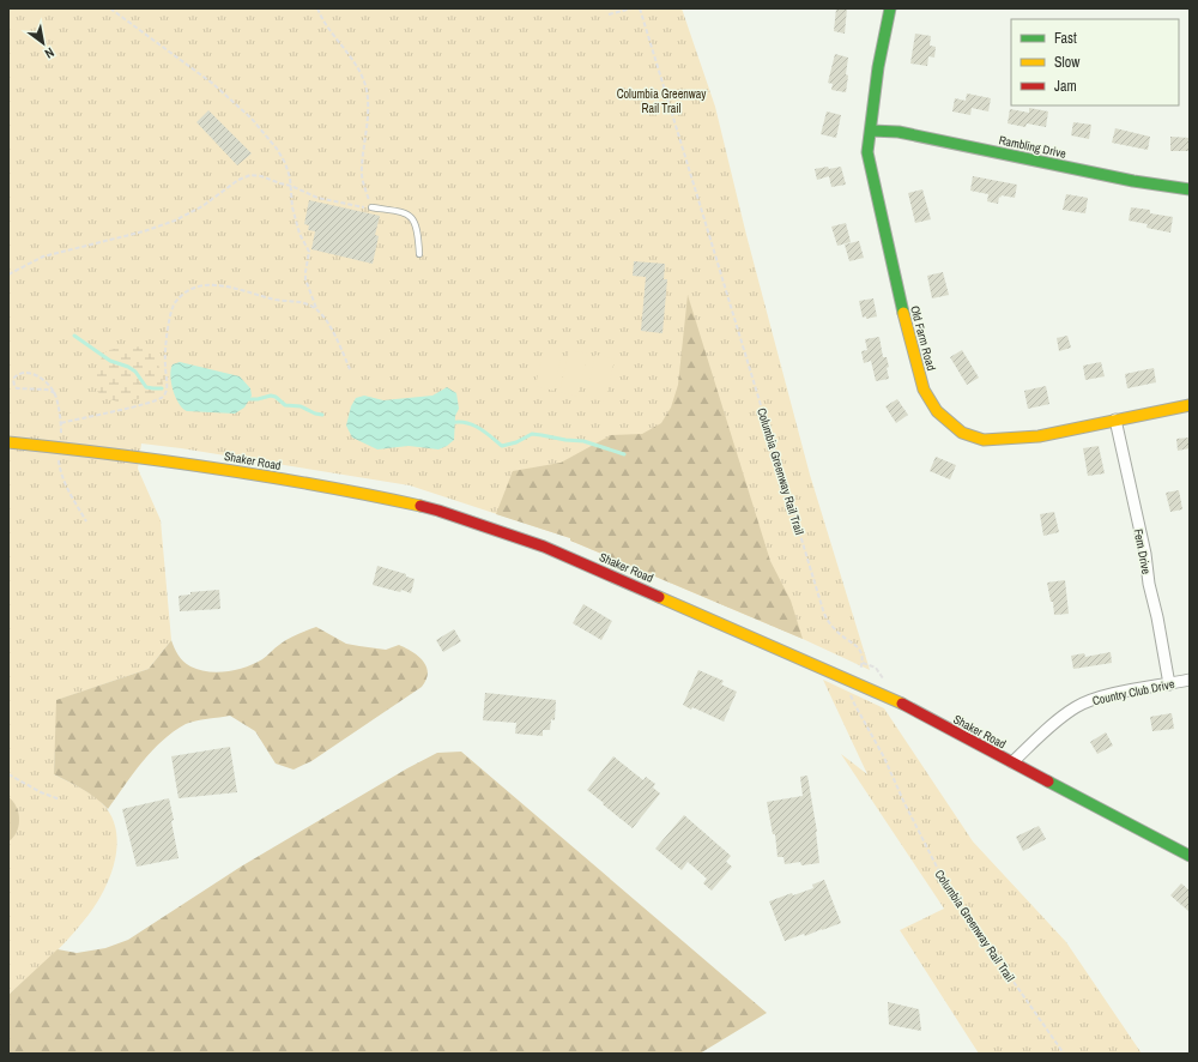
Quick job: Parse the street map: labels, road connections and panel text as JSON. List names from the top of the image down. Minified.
{"streets":{"street":["Rambling Drive","Old Farm Road","Shaker Road","Fern Drive","Country Club Drive"],"path":["Columbia Greenway Rail Trail"]},"crossings":[["Rambling Drive","Old Farm Road"],["Old Farm Road","Fern Drive"],["Shaker Road","Country Club Drive"],["Fern Drive","Country Club Drive"]],"parks":["Columbia Greenway Rail Trail"],"legend":["Fast","Slow","Jam"],"north":"bottom right"}
